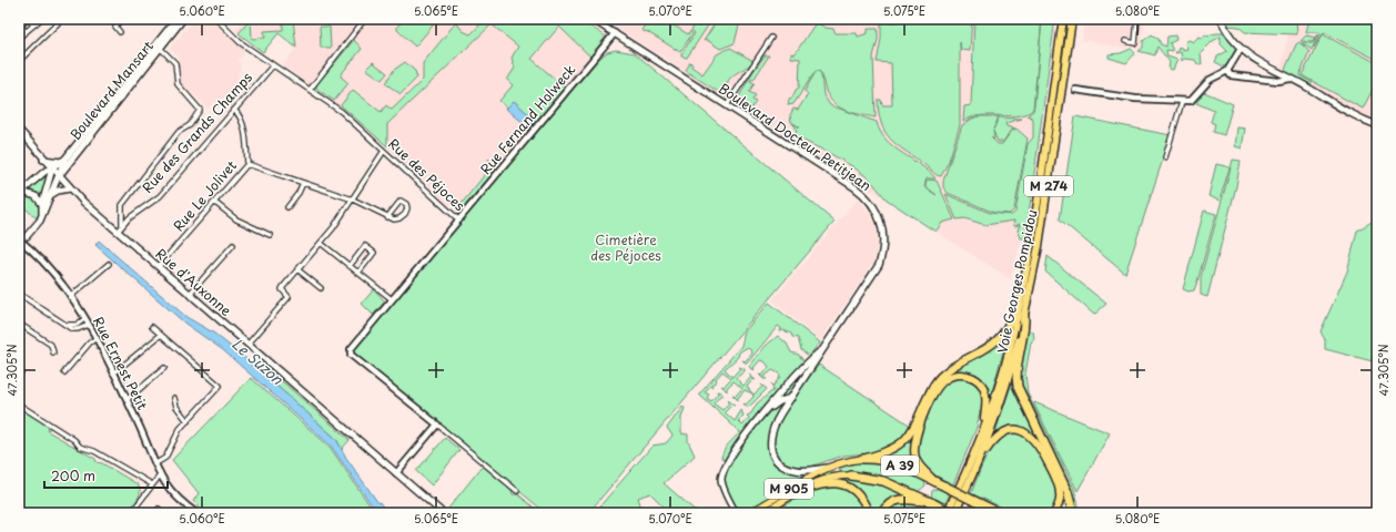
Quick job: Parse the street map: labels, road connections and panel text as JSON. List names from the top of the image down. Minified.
{"streets":{"highway":["M 274","Voie Georges Pompidou","A 39"],"main road":["Boulevard Mansart","Boulevard Docteur Petitjean","Rue d'Auxonne","M 905"],"street":["Rue Fernand Holweck","Rue des Grands Champs","Rue des Péjoces","Rue Le Jolivet","Rue Ernest Petit"]},"crossings":[["Boulevard Mansart","Rue d'Auxonne"],["Rue Fernand Holweck","Boulevard Docteur Petitjean"],["Rue Fernand Holweck","Rue des Péjoces"],["Rue des Grands Champs","Rue des Péjoces"],["Rue des Grands Champs","Rue Le Jolivet"],["Rue des Grands Champs","Rue d'Auxonne"],["Rue Le Jolivet","Rue d'Auxonne"],["Voie Georges Pompidou","A 39"],["A 39","M 905"]],"water":["Le Suzon"],"parks":["Cimetière des Péjoces"],"scale_bar":"200 m","coordinates":["5.060°E","5.065°E","5.070°E","5.075°E","5.080°E","47.305°N"]}
